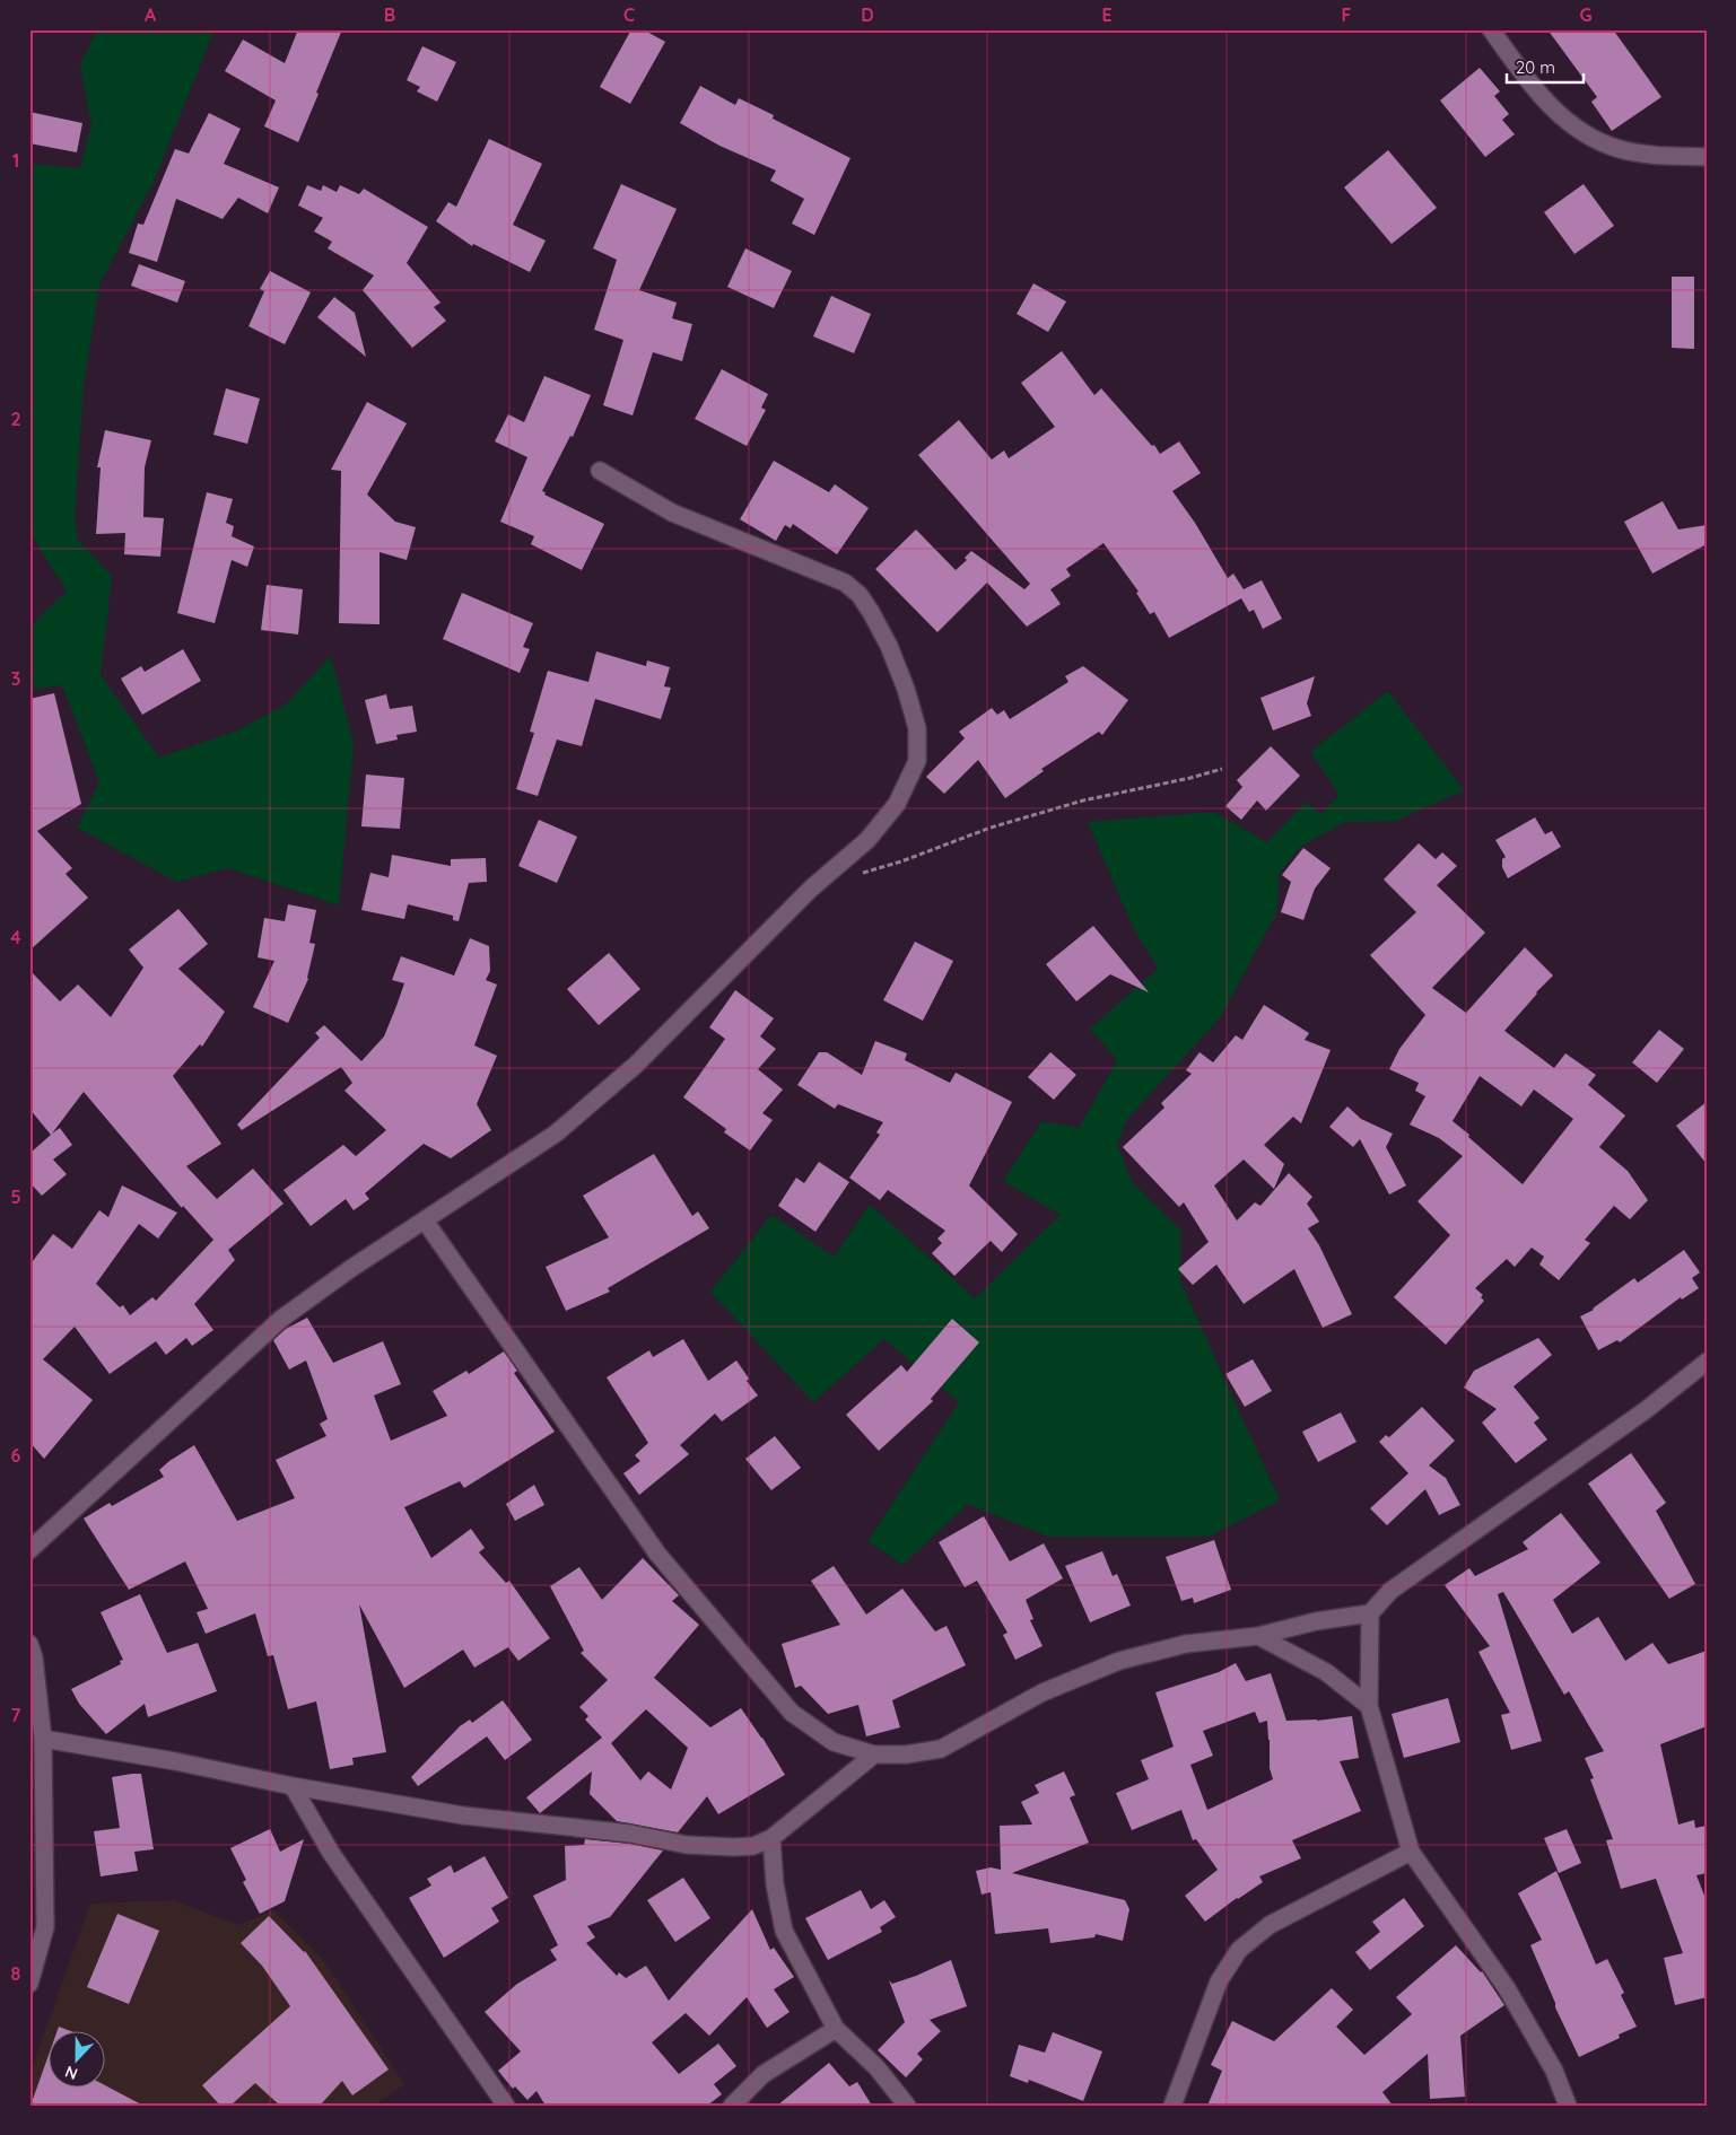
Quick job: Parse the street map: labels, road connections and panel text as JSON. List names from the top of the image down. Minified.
{"scale_bar":"20 m","north":"bottom","grid":{"columns":["A","B","C","D","E","F","G"],"rows":["1","2","3","4","5","6","7","8"]}}
